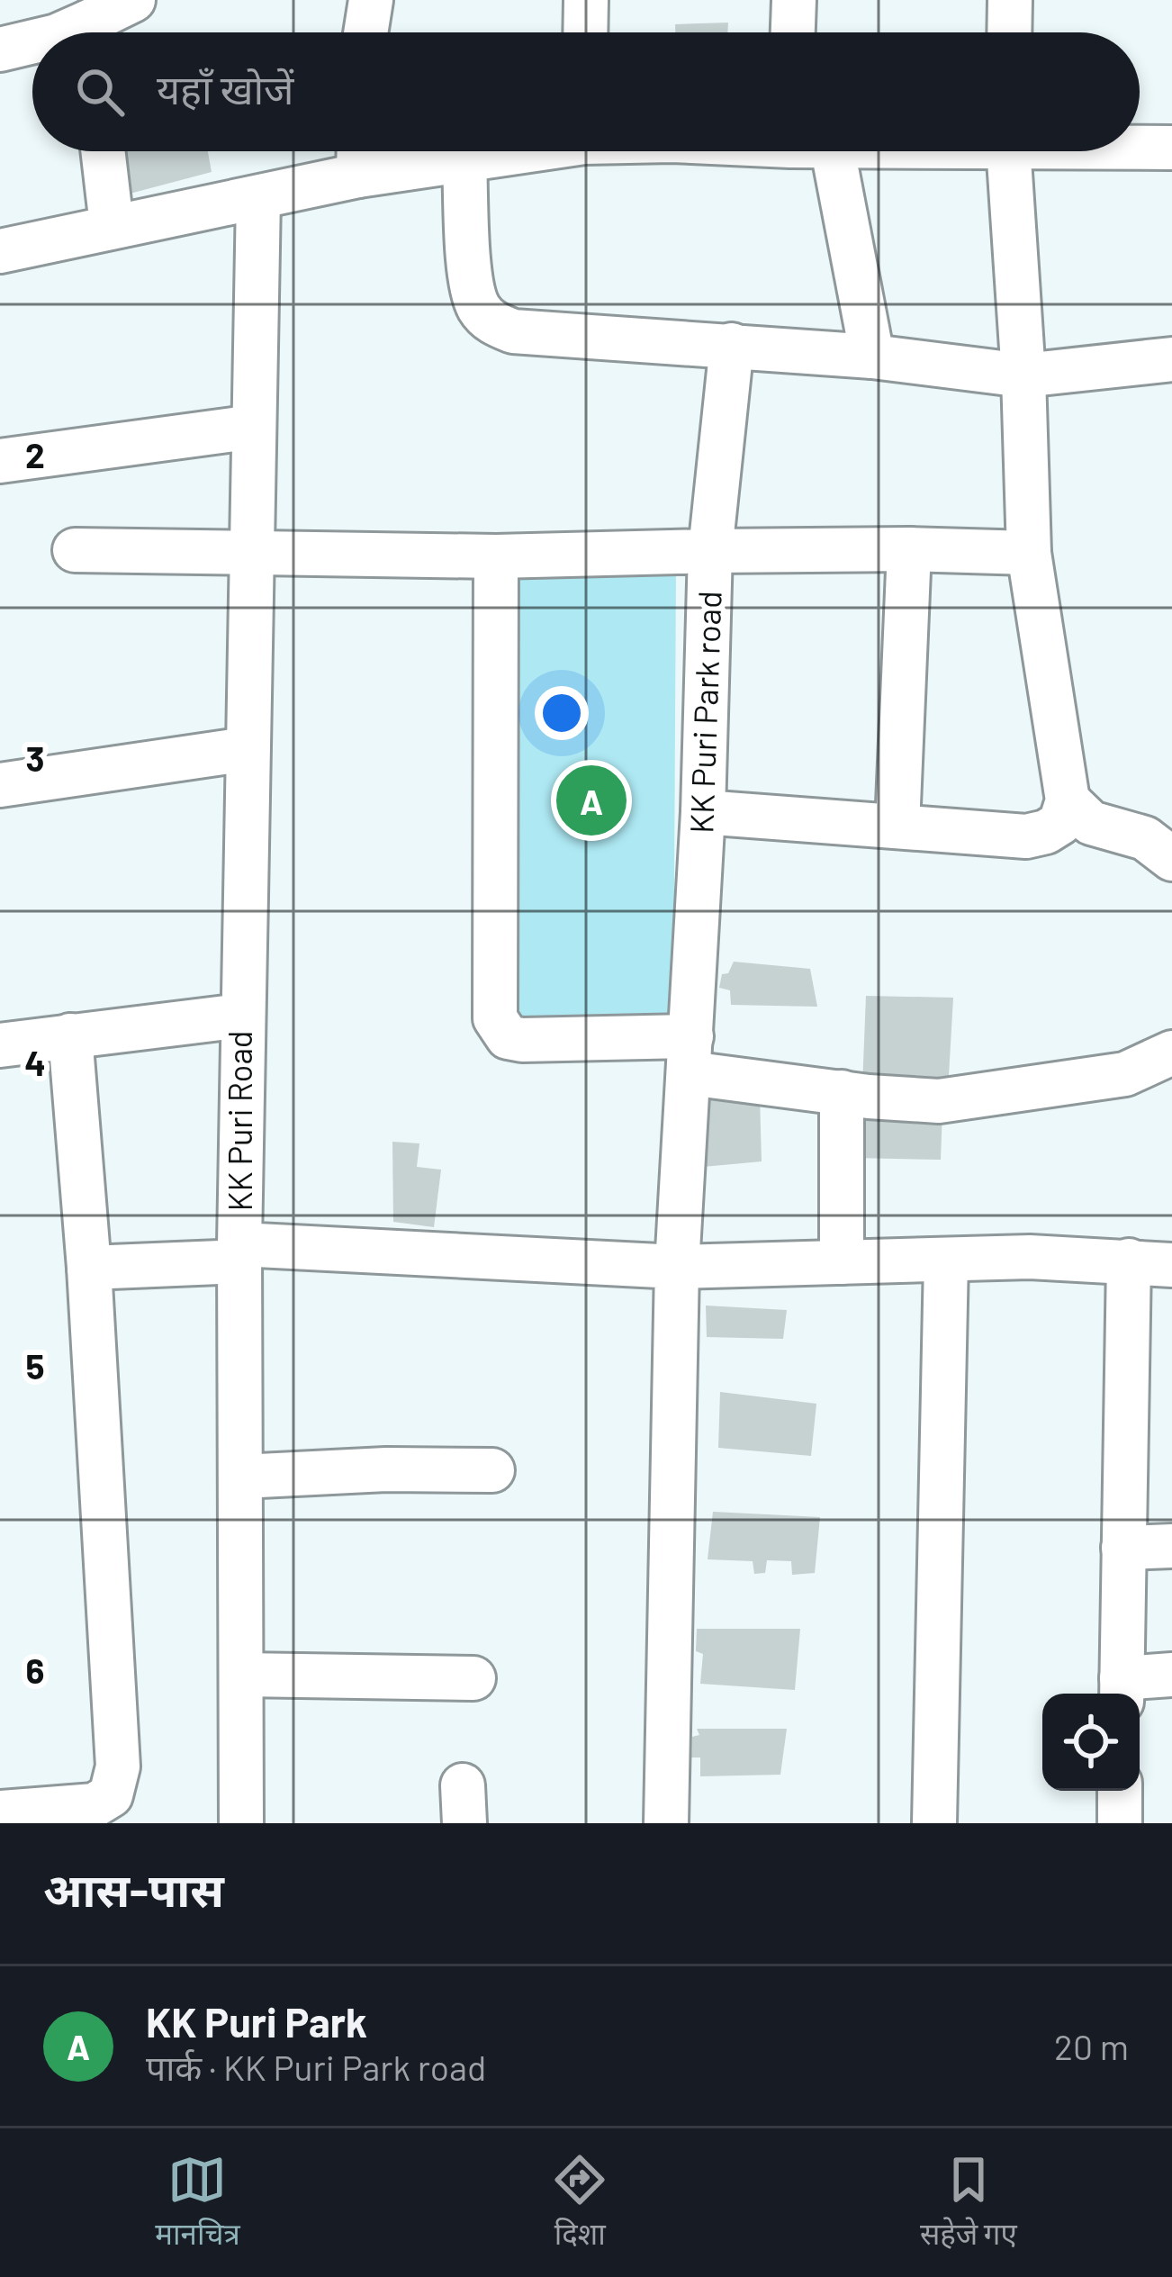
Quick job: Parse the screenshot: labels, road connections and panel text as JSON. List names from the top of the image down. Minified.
{"streets":{"street":["KK Puri Park road","KK Puri Road"]},"crossings":[["KK Puri Park road","KK Puri Road"]],"page":{"search":"यहाँ खोजें","pins":"A","heading":"आस-पास","list":[{"mark":"A","name":"KK Puri Park","note":"पार्क · KK Puri Park road","value":"20 m"}],"nav":["मानचित्र","दिशा","सहेजे गए"]},"grid":{"rows":["2","3","4","5","6"]}}
